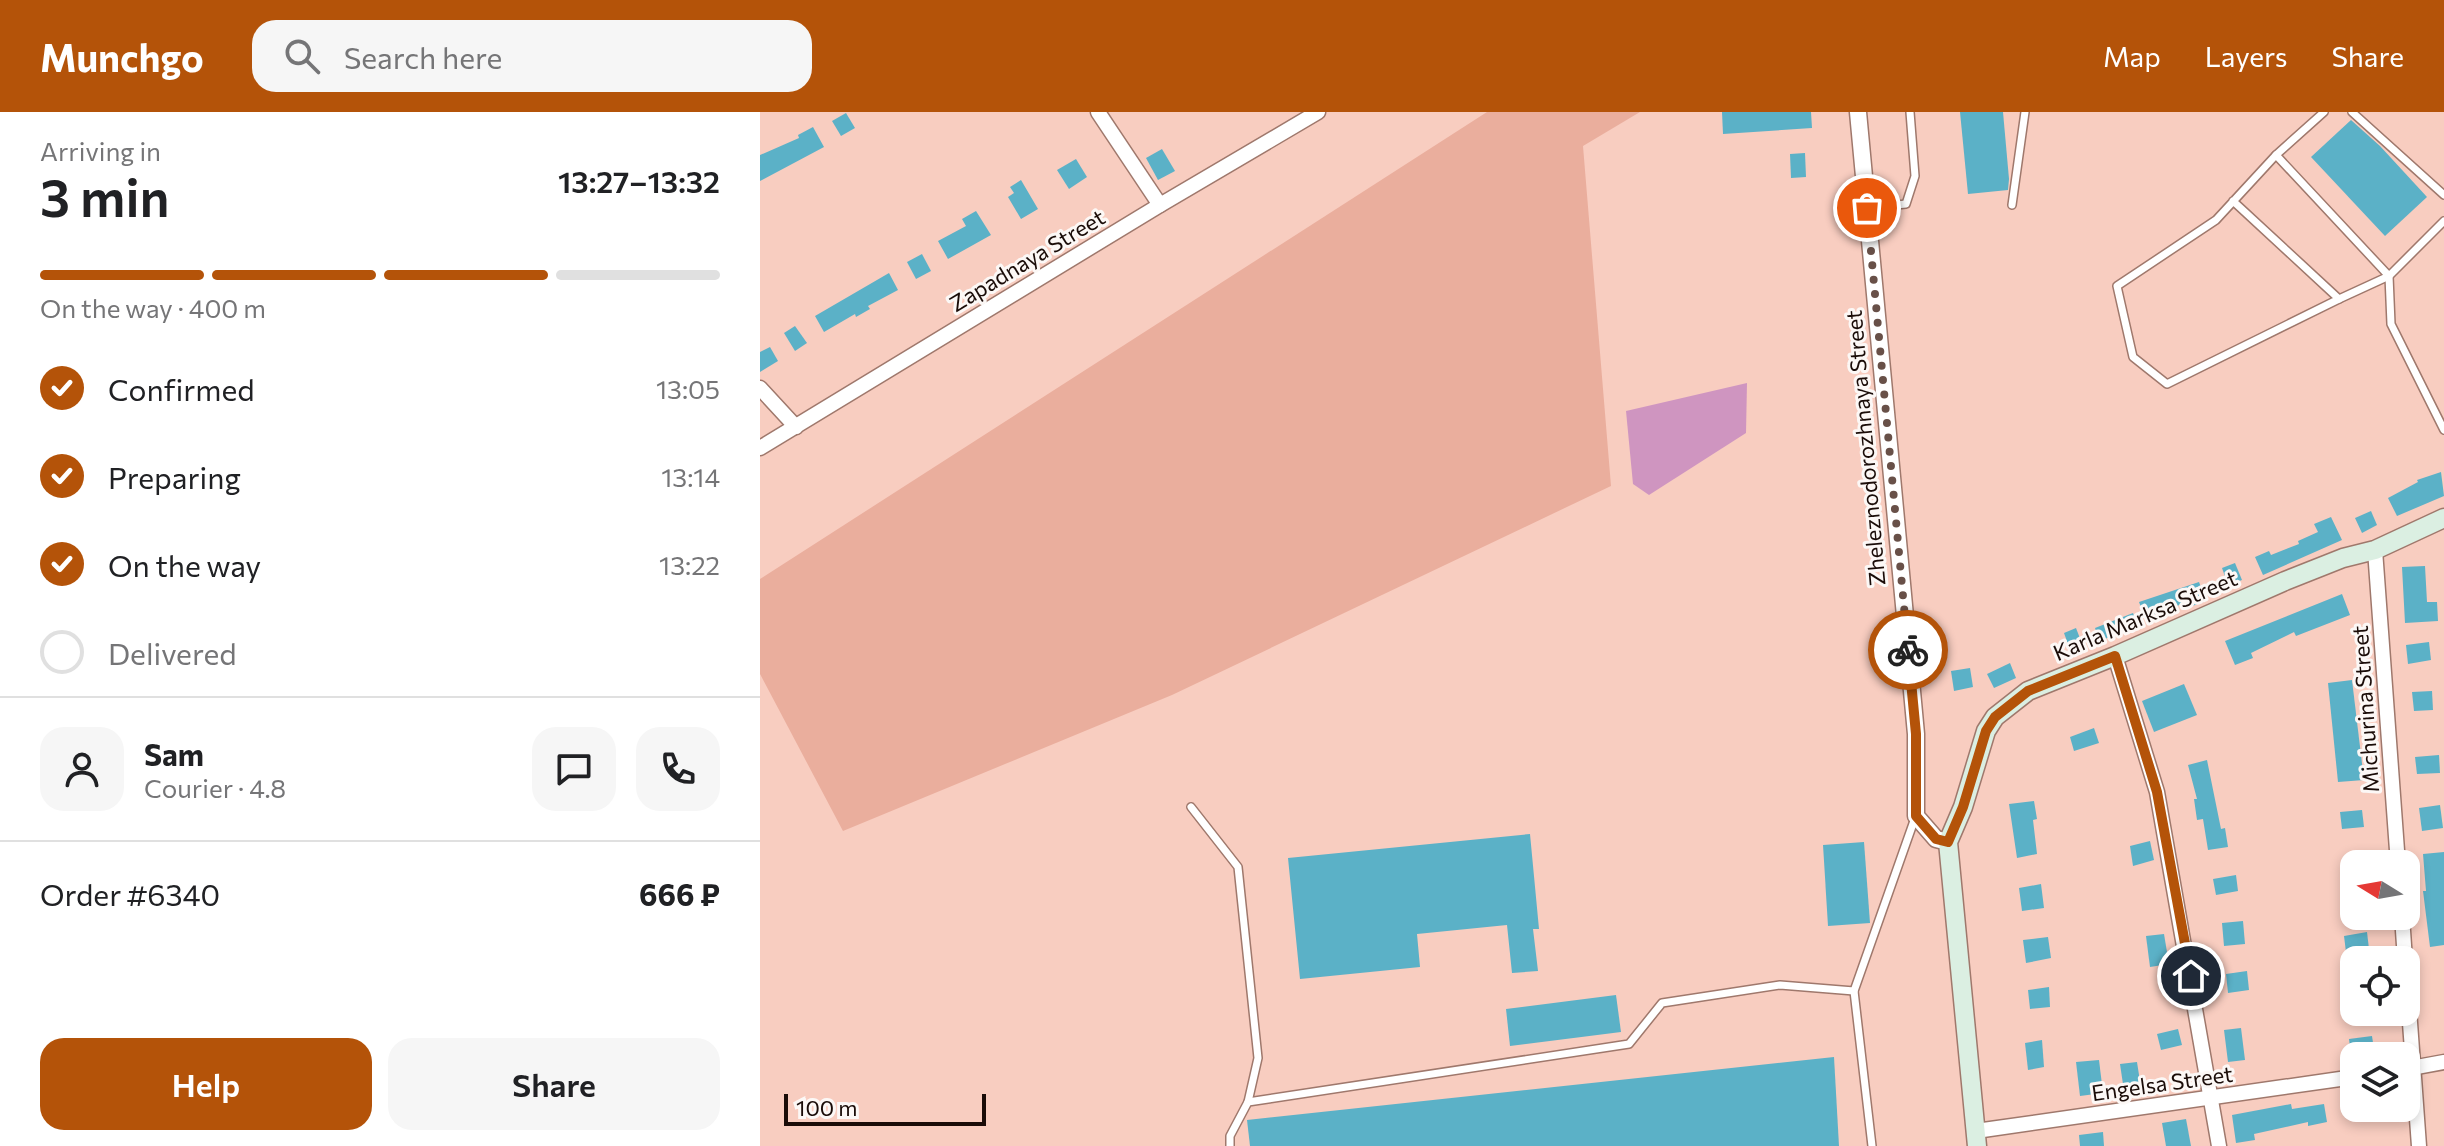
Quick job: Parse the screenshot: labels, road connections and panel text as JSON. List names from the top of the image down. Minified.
{"streets":{"main road":["Karla Marksa Street"],"street":["Zapadnaya Street","Zheleznodorozhnaya Street","Michurina Street","Engelsa Street"]},"crossings":[["Karla Marksa Street","Michurina Street"]],"scale_bar":"100 m","north":"left","page":{"header":"Munchgo","search":"Search here","nav":["Map","Layers","Share"],"heading":["3 min","Arriving in","13:27–13:32"],"panel":["Sam","Courier · 4.8","Order #6340","666 ₽"],"bar":"On the way · 400 m","list":[["Confirmed","13:05"],["Preparing","13:14"],["On the way","13:22"],"Delivered"],"buttons":["Help","Share"],"scale":"100 m"}}
